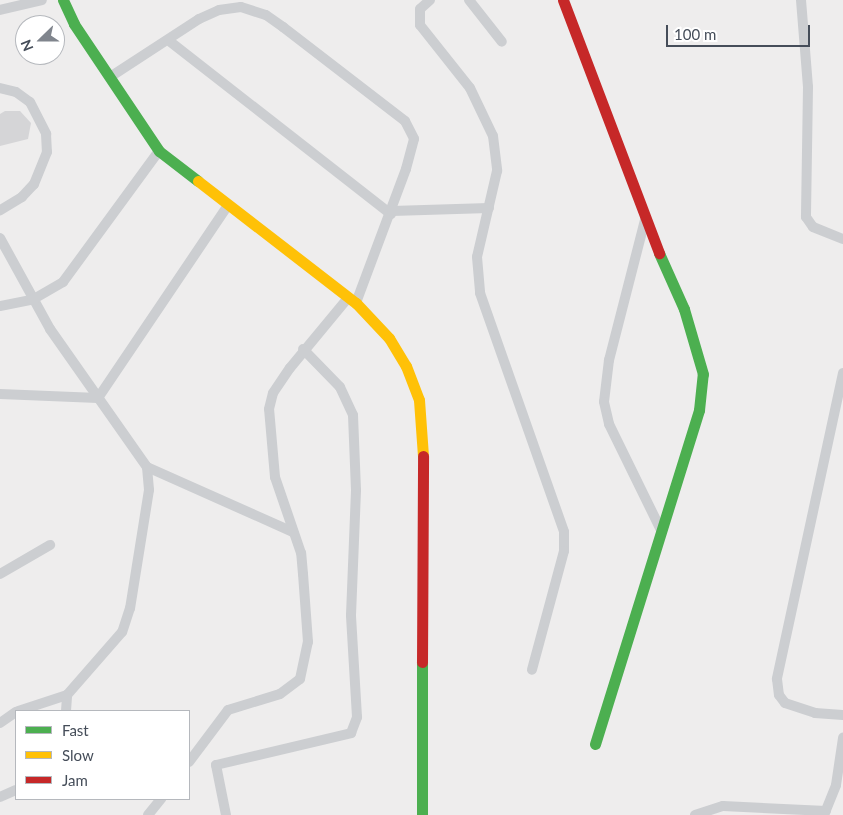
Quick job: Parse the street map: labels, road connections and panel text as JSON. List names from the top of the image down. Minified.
{"legend":["Fast","Slow","Jam"],"scale_bar":"100 m","north":"left"}
